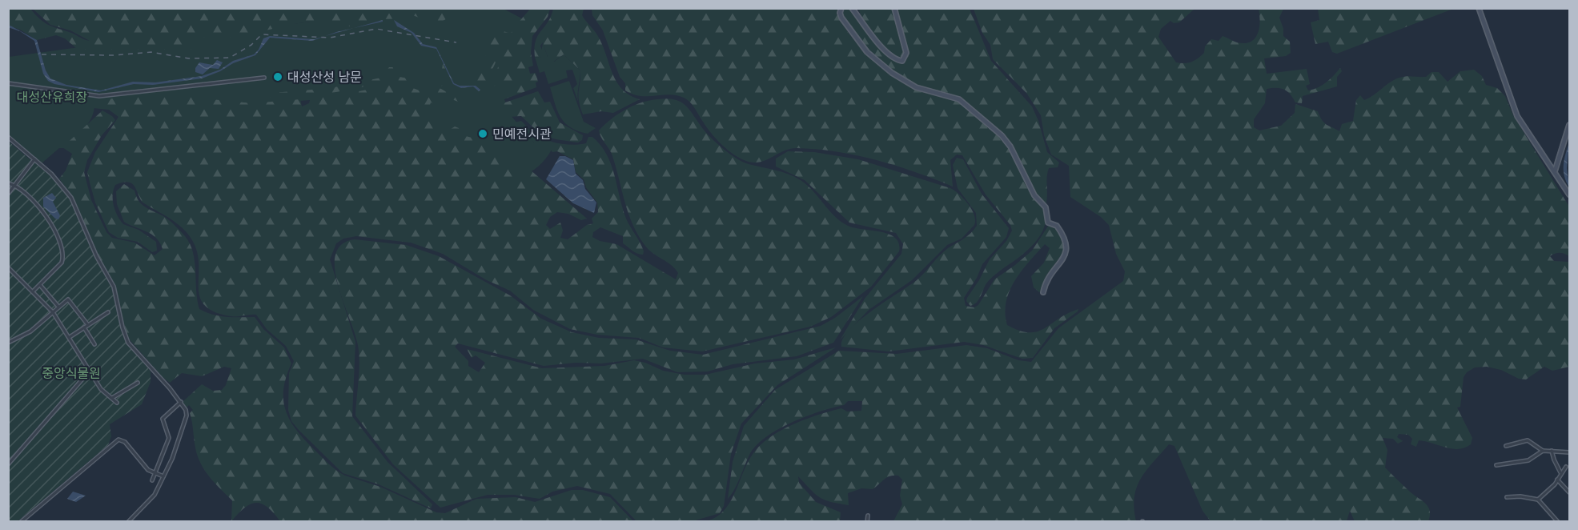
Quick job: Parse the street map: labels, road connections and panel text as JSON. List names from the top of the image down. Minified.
{"parks":["대성산유희장","중앙식물원"],"places":["대성산성 남문","민예전시관"]}
